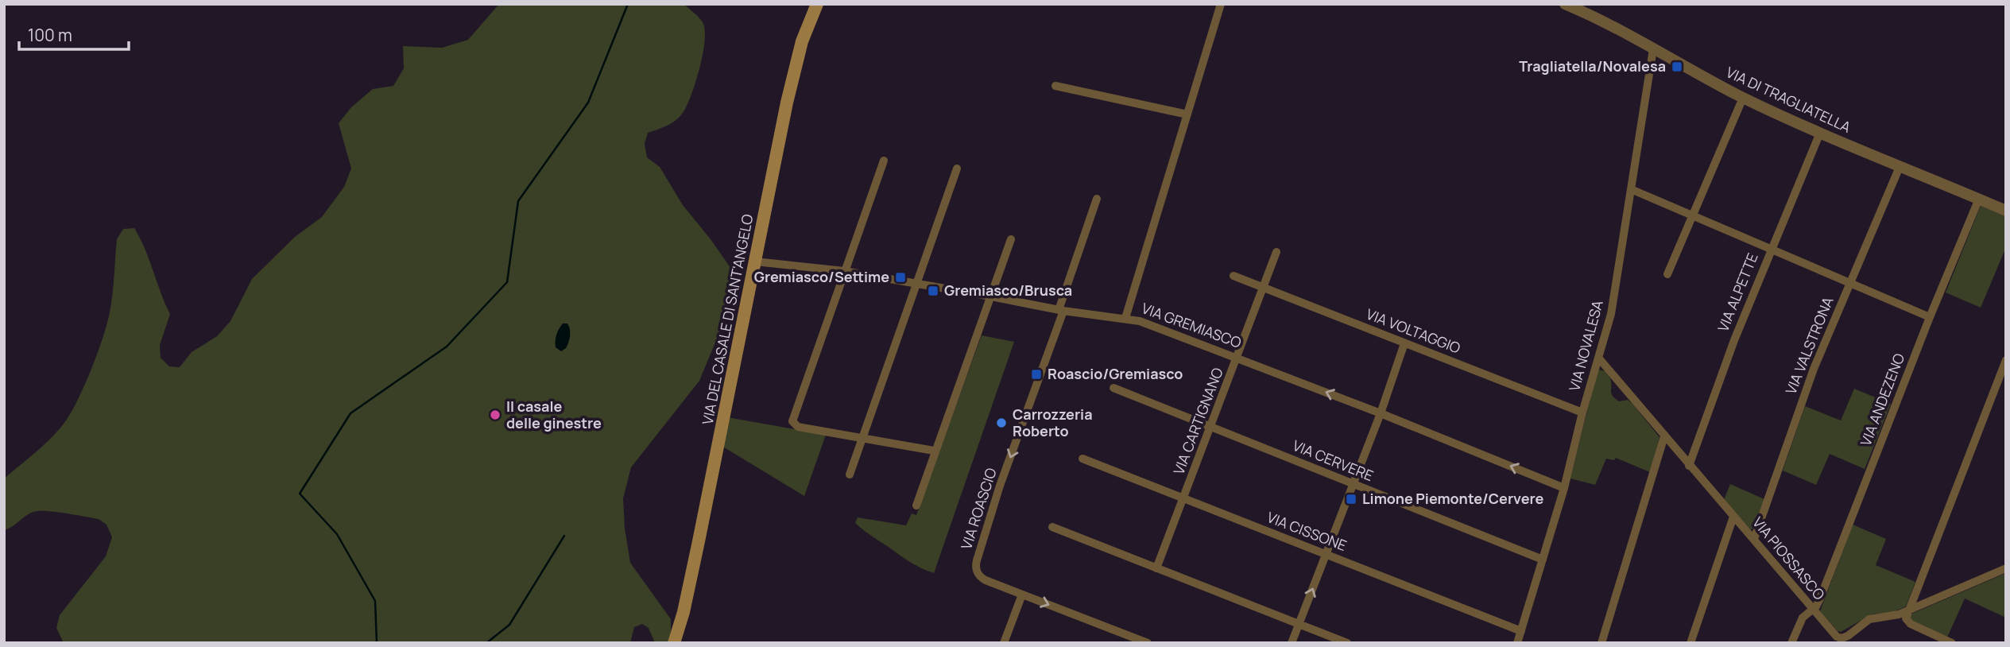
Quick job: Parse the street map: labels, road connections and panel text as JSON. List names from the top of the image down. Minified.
{"streets":{"main road":["VIA DEL CASALE DI SANT'ANGELO"],"street":["VIA DI TRAGLIATELLA","VIA ALPETTE","VIA GREMIASCO","VIA VOLTAGGIO","VIA NOVALESA","VIA VALSTRONA","VIA ANDEZENO","VIA CARTIGNANO","VIA CERVERE","VIA ROASCIO","VIA CISSONE","VIA PIOSSASCO"]},"crossings":[["VIA DI TRAGLIATELLA","VIA ALPETTE"],["VIA DI TRAGLIATELLA","VIA NOVALESA"],["VIA DI TRAGLIATELLA","VIA VALSTRONA"],["VIA DI TRAGLIATELLA","VIA ANDEZENO"],["VIA ALPETTE","VIA PIOSSASCO"],["VIA DEL CASALE DI SANT'ANGELO","VIA GREMIASCO"],["VIA GREMIASCO","VIA NOVALESA"],["VIA GREMIASCO","VIA CARTIGNANO"],["VIA GREMIASCO","VIA ROASCIO"],["VIA VOLTAGGIO","VIA NOVALESA"],["VIA VOLTAGGIO","VIA CARTIGNANO"],["VIA NOVALESA","VIA CERVERE"],["VIA NOVALESA","VIA CISSONE"],["VIA NOVALESA","VIA PIOSSASCO"],["VIA VALSTRONA","VIA PIOSSASCO"],["VIA ANDEZENO","VIA PIOSSASCO"],["VIA CARTIGNANO","VIA CERVERE"],["VIA CARTIGNANO","VIA CISSONE"]],"one_way":["VIA GREMIASCO"],"places":{"transit":["Tragliatella/Novalesa","Gremiasco/Settime","Gremiasco/Brusca","Roascio/Gremiasco","Limone Piemonte/Cervere"],"other":["Il casale delle ginestre","Carrozzeria Roberto"]},"scale_bar":"100 m"}
